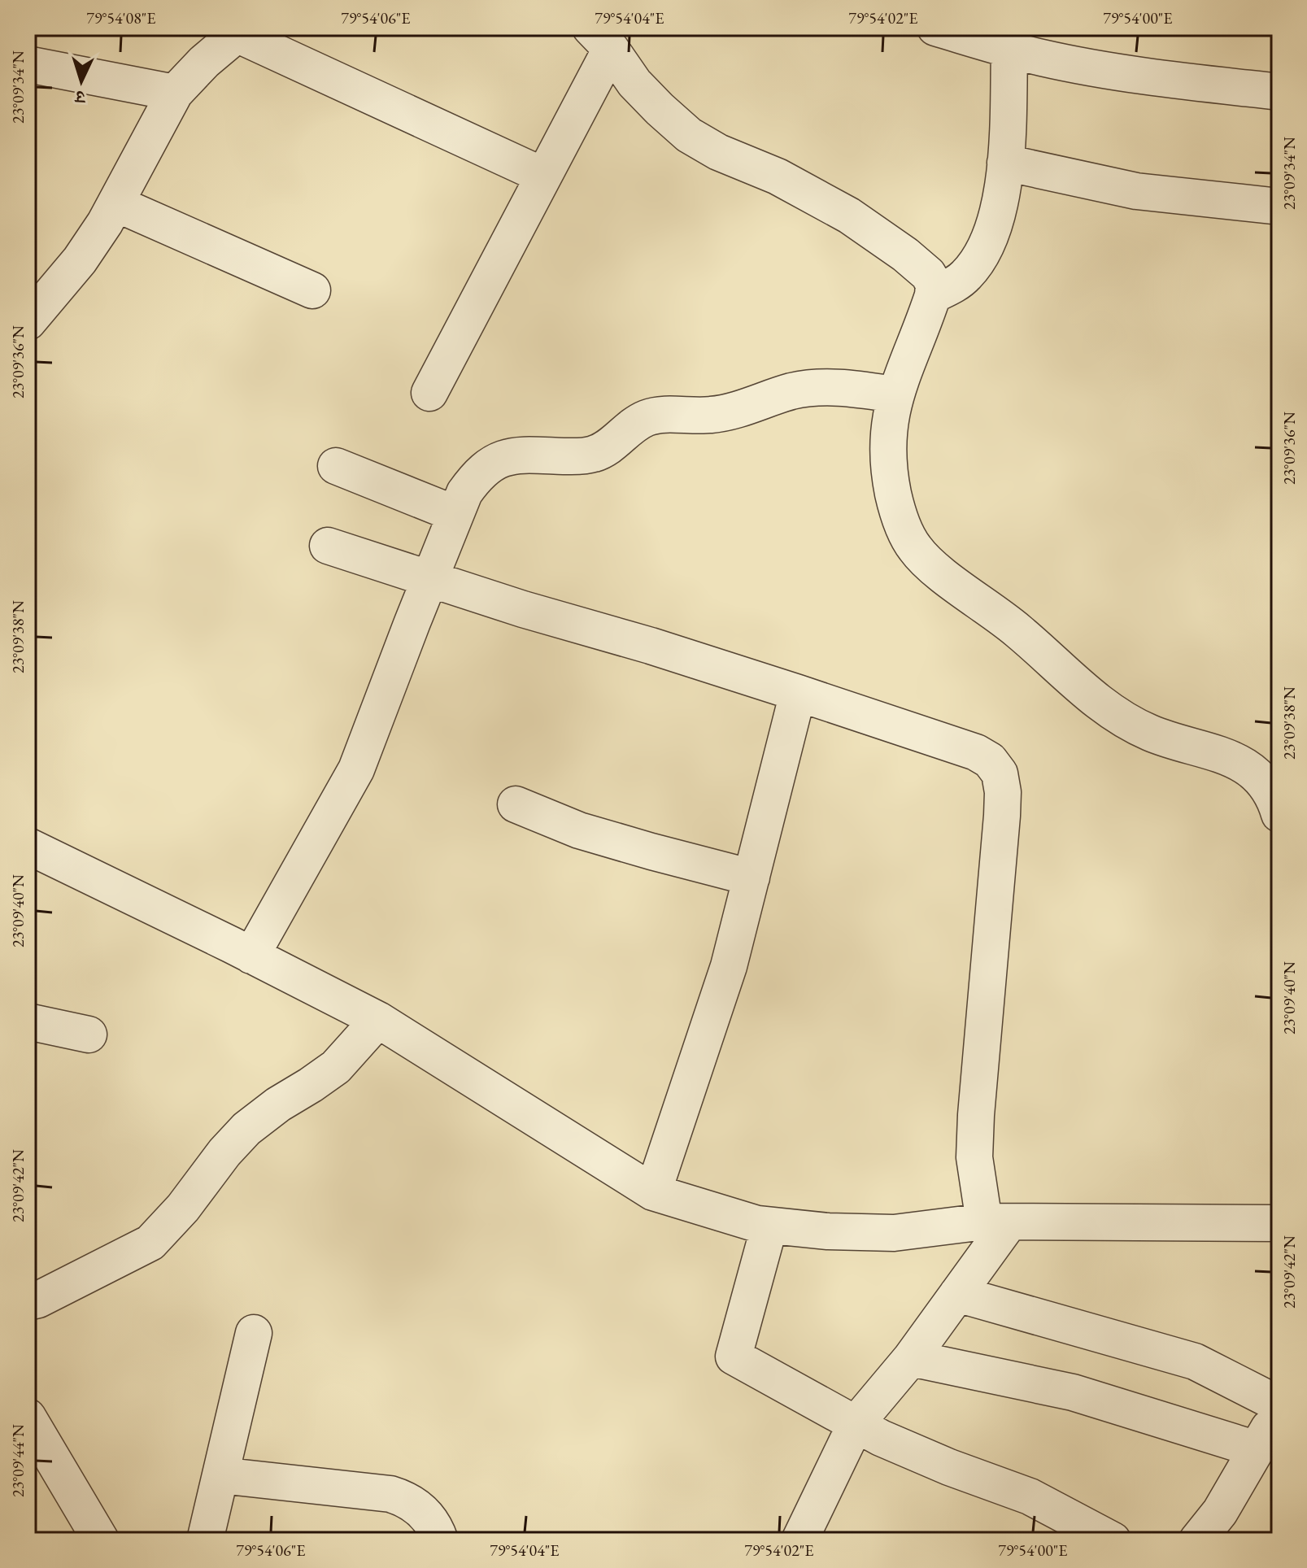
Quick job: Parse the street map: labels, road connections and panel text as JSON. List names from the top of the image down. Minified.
{"north":"bottom","coordinates":["79°54'08\"E","79°54'06\"E","79°54'04\"E","79°54'02\"E","79°54'00\"E","23°09'34\"N","23°09'36\"N","23°09'38\"N","23°09'40\"N","23°09'42\"N","23°09'44\"N"]}
